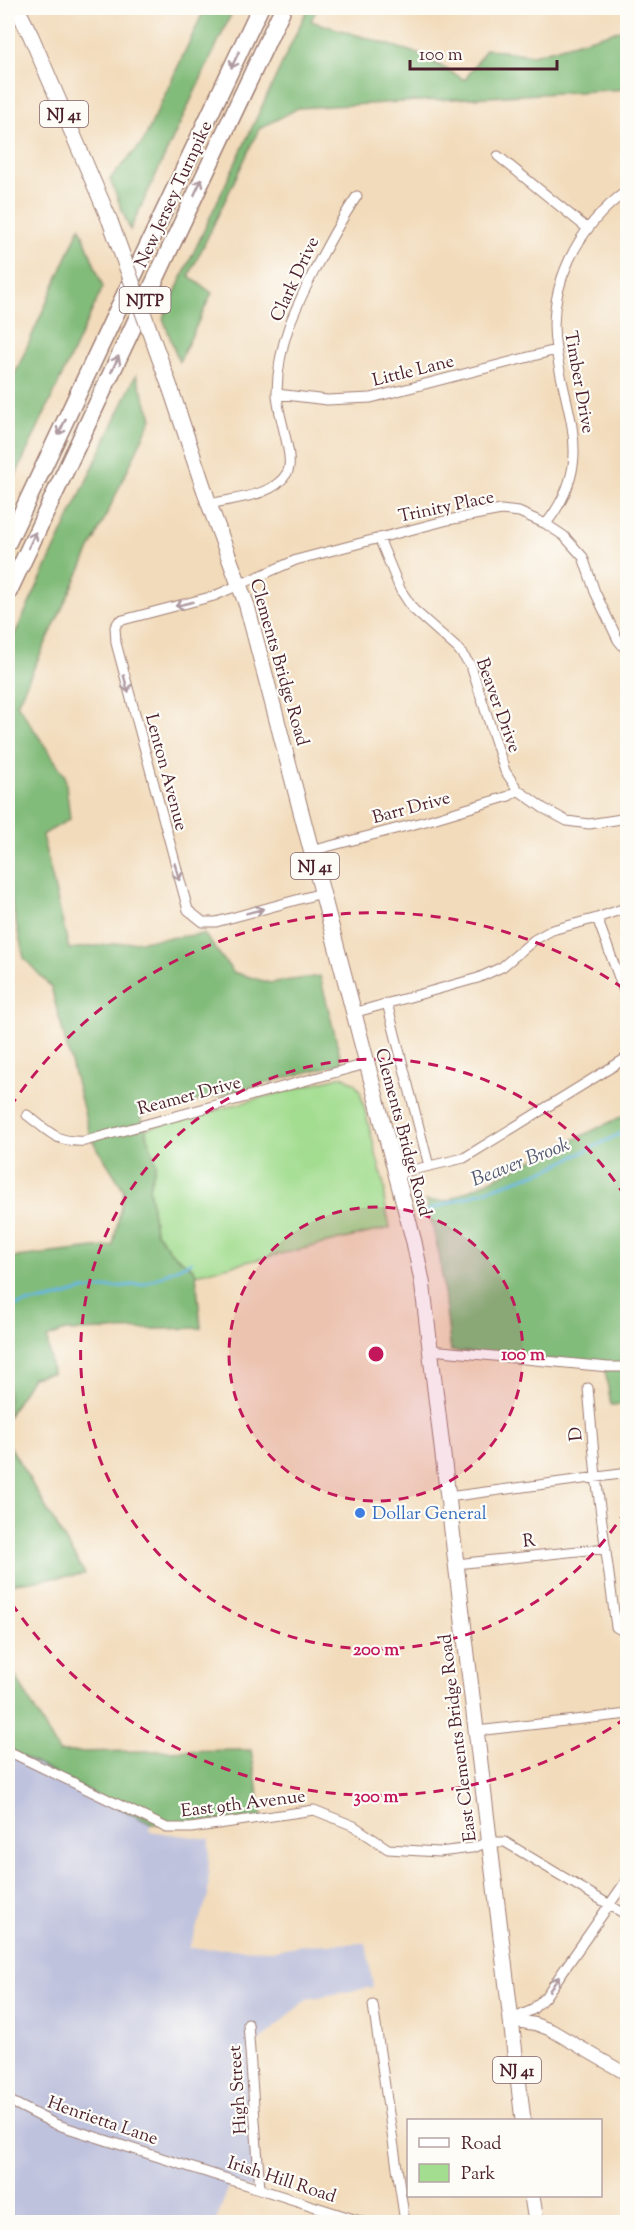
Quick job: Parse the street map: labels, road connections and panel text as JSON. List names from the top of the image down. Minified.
{"streets":{"highway":["New Jersey Turnpike","NJTP"],"main road":["NJ 41","Clements Bridge Road","East Clements Bridge Road"],"street":["Clark Drive","Little Lane","Timber Drive","Trinity Place","Beaver Drive","Lenton Avenue","Barr Drive","Reamer Drive","D","R","East 9th Avenue","High Street","Henrietta Lane","Irish Hill Road"]},"crossings":[["Clark Drive","Little Lane"],["Clark Drive","Clements Bridge Road"],["Little Lane","Timber Drive"],["Timber Drive","Trinity Place"],["Trinity Place","Clements Bridge Road"],["Trinity Place","Beaver Drive"],["Trinity Place","Lenton Avenue"],["Clements Bridge Road","Lenton Avenue"],["Clements Bridge Road","Barr Drive"],["Clements Bridge Road","Reamer Drive"],["Clements Bridge Road","East Clements Bridge Road"],["Beaver Drive","Barr Drive"],["D","R"],["R","East Clements Bridge Road"],["East Clements Bridge Road","East 9th Avenue"],["High Street","Irish Hill Road"],["Henrietta Lane","Irish Hill Road"]],"water":["Beaver Brook"],"places":["Dollar General"],"legend":["Road","Park"],"scale_bar":"100 m","rings":["100 m","200 m","300 m"]}
